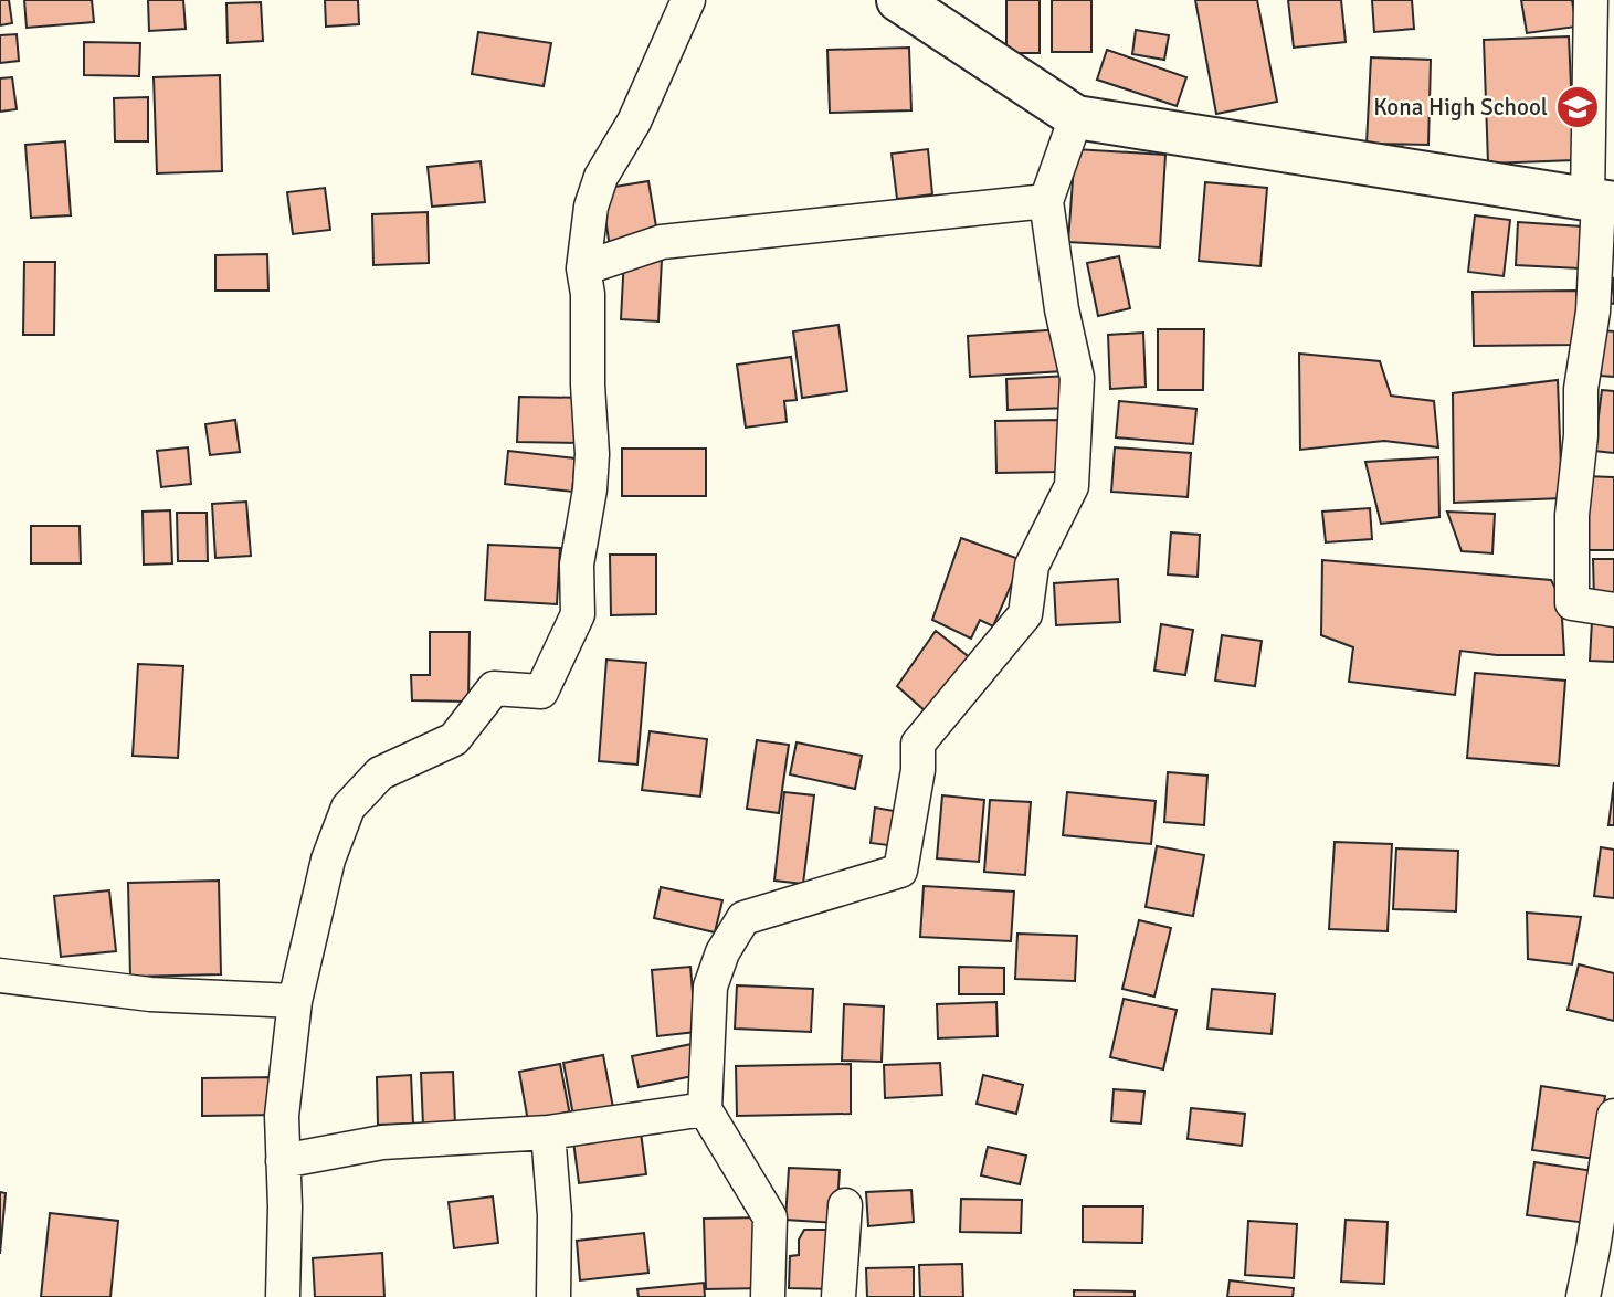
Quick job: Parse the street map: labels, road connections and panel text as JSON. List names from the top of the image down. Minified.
{"places":{"school or university":["Kona High School"]}}
